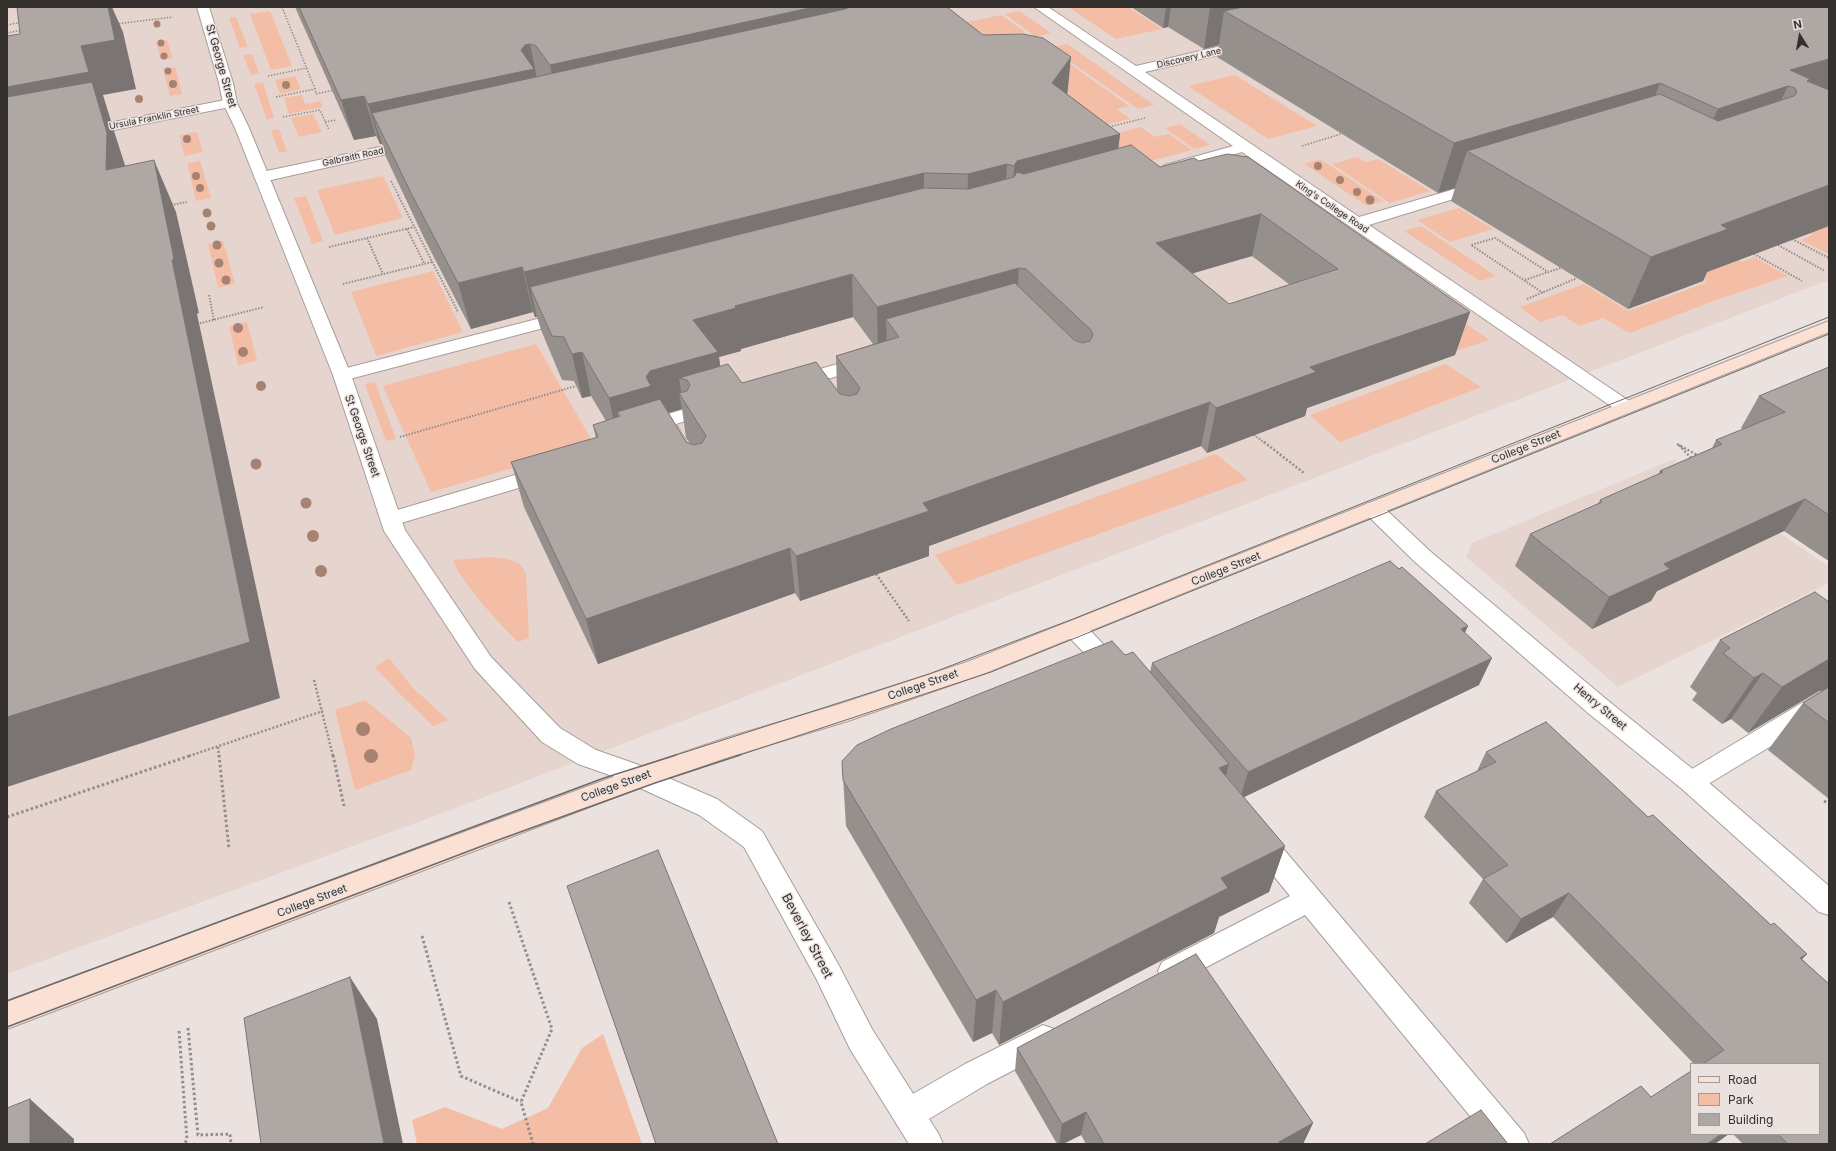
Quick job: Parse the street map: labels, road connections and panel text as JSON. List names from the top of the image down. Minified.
{"streets":{"main road":["College Street"],"street":["Discovery Lane","St George Street","Ursula Franklin Street","Galbraith Road","King's College Road","Henry Street","Beverley Street"]},"crossings":[["Discovery Lane","King's College Road"],["St George Street","Ursula Franklin Street"],["St George Street","Galbraith Road"],["St George Street","College Street"],["St George Street","Beverley Street"],["King's College Road","College Street"],["College Street","Henry Street"],["College Street","Beverley Street"]],"legend":["Road","Park","Building"],"north":"top"}
